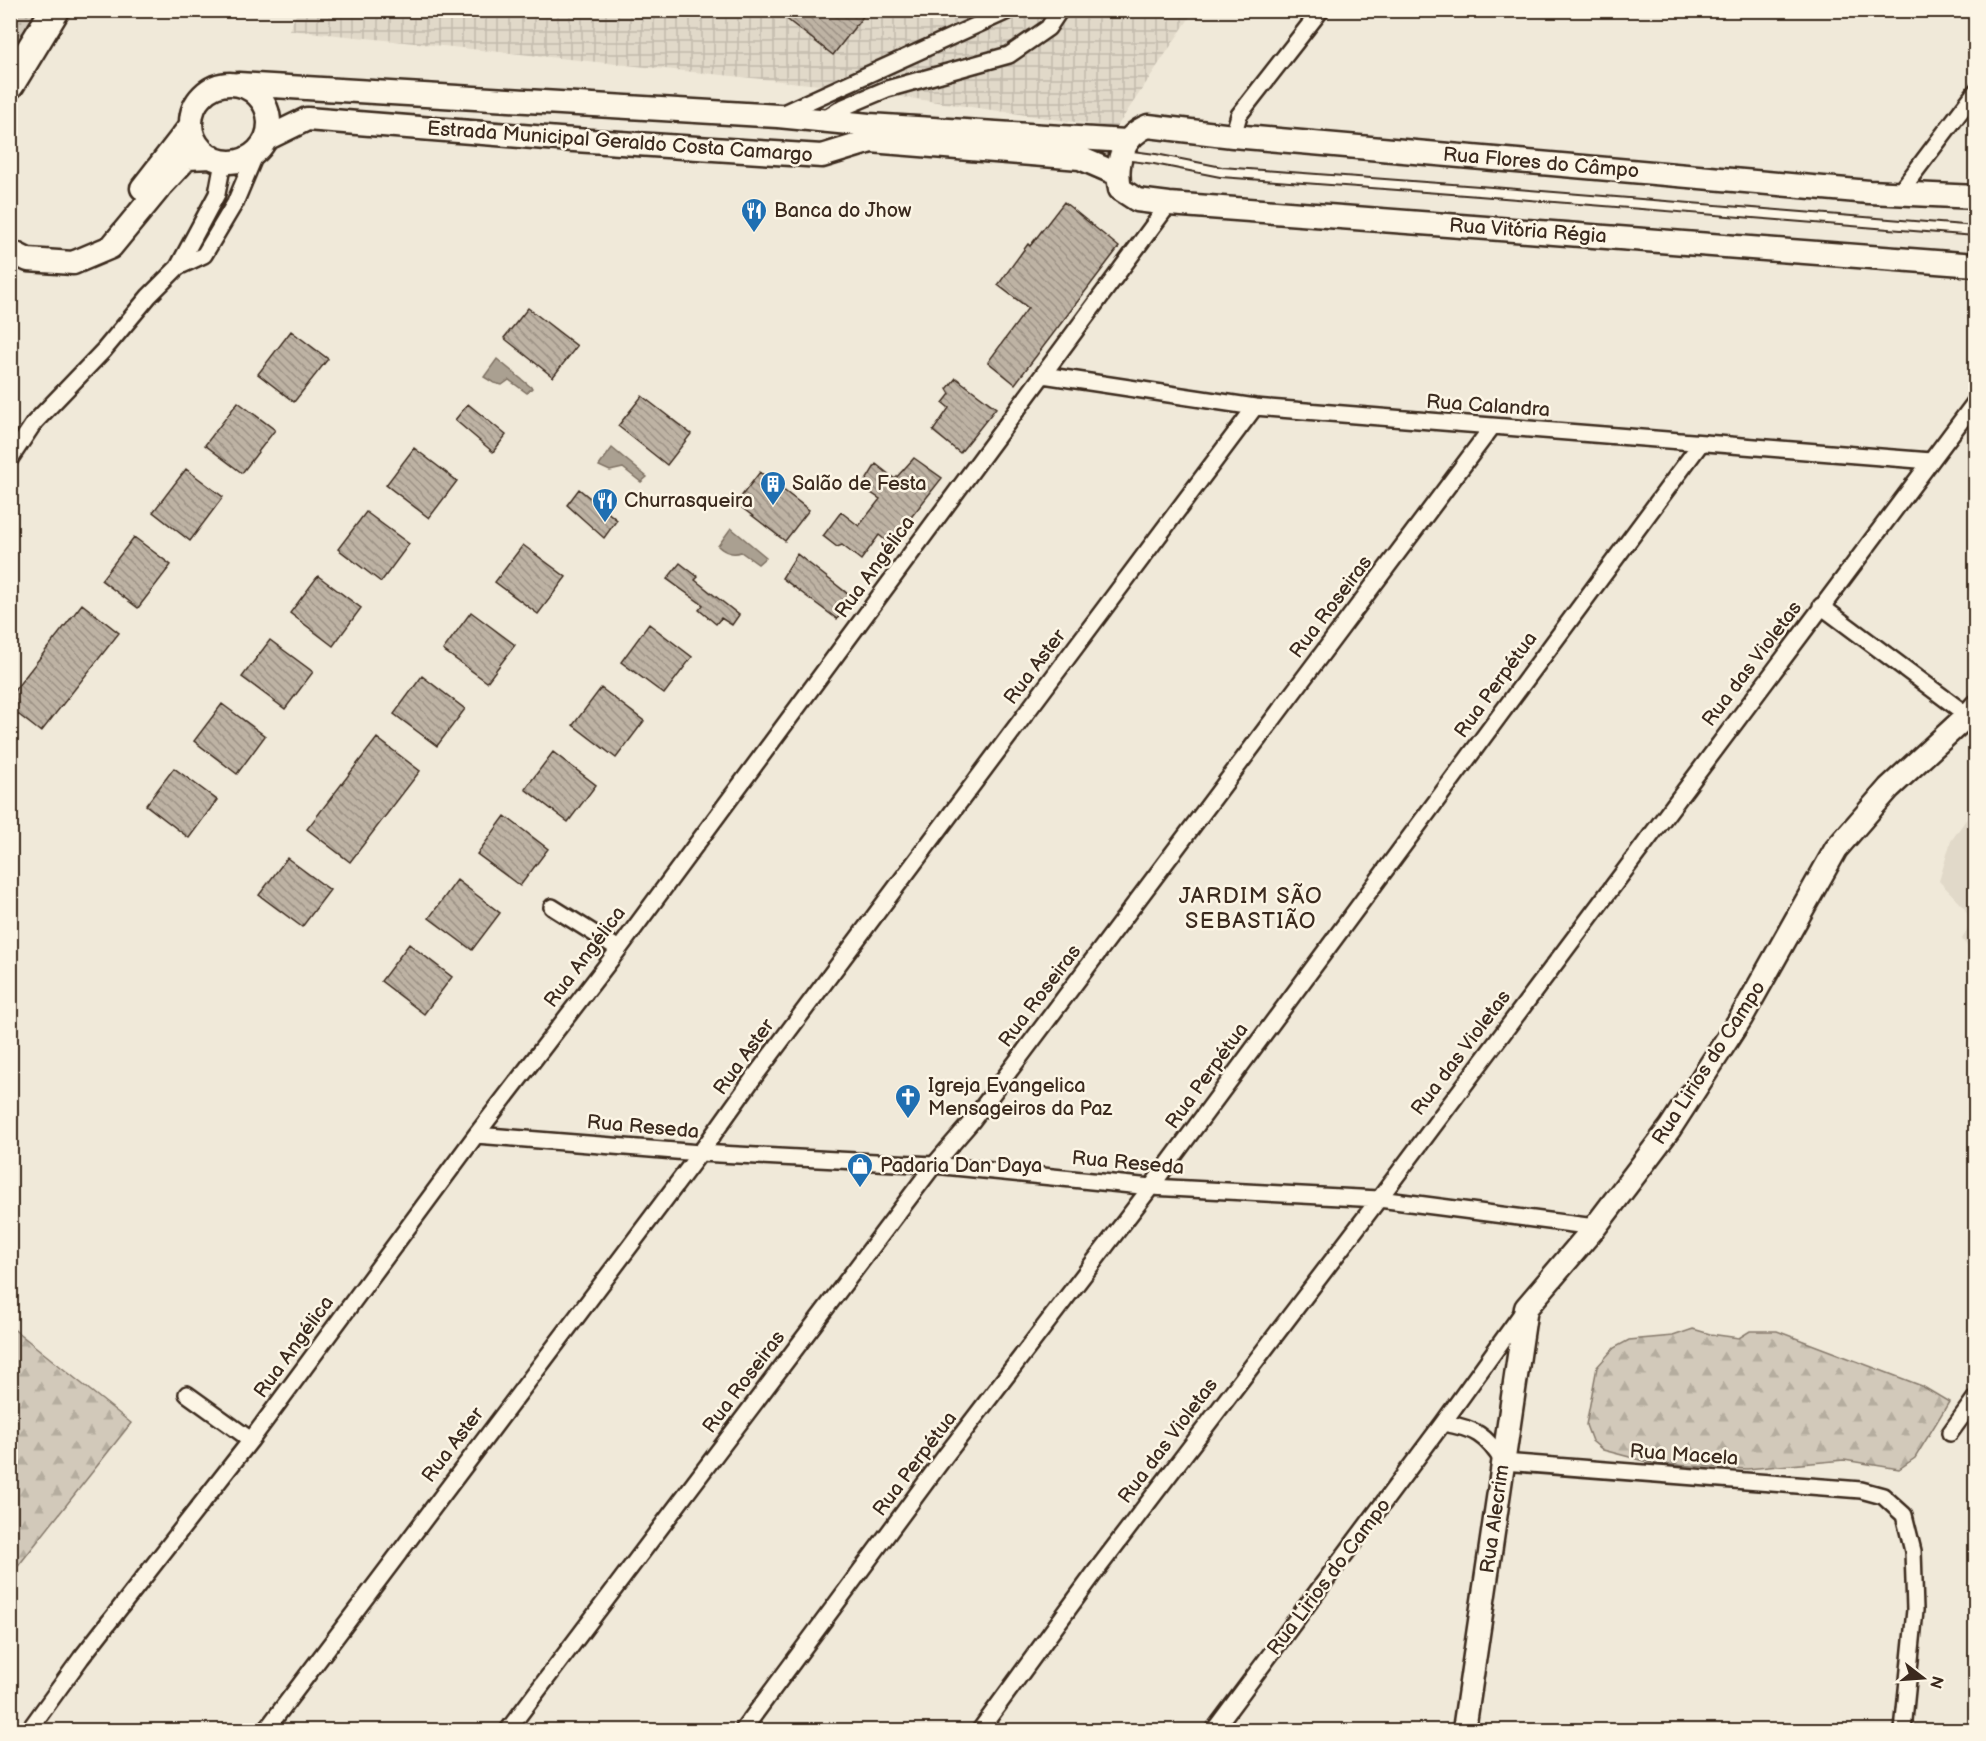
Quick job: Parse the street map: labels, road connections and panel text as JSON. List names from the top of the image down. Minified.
{"streets":{"street":["Estrada Municipal Geraldo Costa Camargo","Rua Flores do Câmpo","Rua Vitória Régia","Rua Calandra","Rua Angélica","Rua Roseiras","Rua das Violetas","Rua Aster","Rua Perpétua","Rua Lirios do Campo","Rua Reseda","Rua Macela","Rua Alecrim"]},"crossings":[["Estrada Municipal Geraldo Costa Camargo","Rua Flores do Câmpo"],["Estrada Municipal Geraldo Costa Camargo","Rua Vitória Régia"],["Rua Flores do Câmpo","Rua Vitória Régia"],["Rua Vitória Régia","Rua Angélica"],["Rua Calandra","Rua Angélica"],["Rua Calandra","Rua Roseiras"],["Rua Calandra","Rua das Violetas"],["Rua Calandra","Rua Aster"],["Rua Calandra","Rua Perpétua"],["Rua Angélica","Rua Reseda"],["Rua Roseiras","Rua Reseda"],["Rua das Violetas","Rua Reseda"],["Rua Aster","Rua Reseda"],["Rua Perpétua","Rua Reseda"],["Rua Lirios do Campo","Rua Reseda"],["Rua Lirios do Campo","Rua Alecrim"],["Rua Macela","Rua Alecrim"]],"districts":["JARDIM SÃO SEBASTIÃO"],"places":{"restaurant":["Banca do Jhow","Churrasqueira"],"building":["Salão de Festa"],"church":["Igreja Evangelica Mensageiros da Paz"],"shop":["Padaria Dan Daya"]},"north":"right"}
